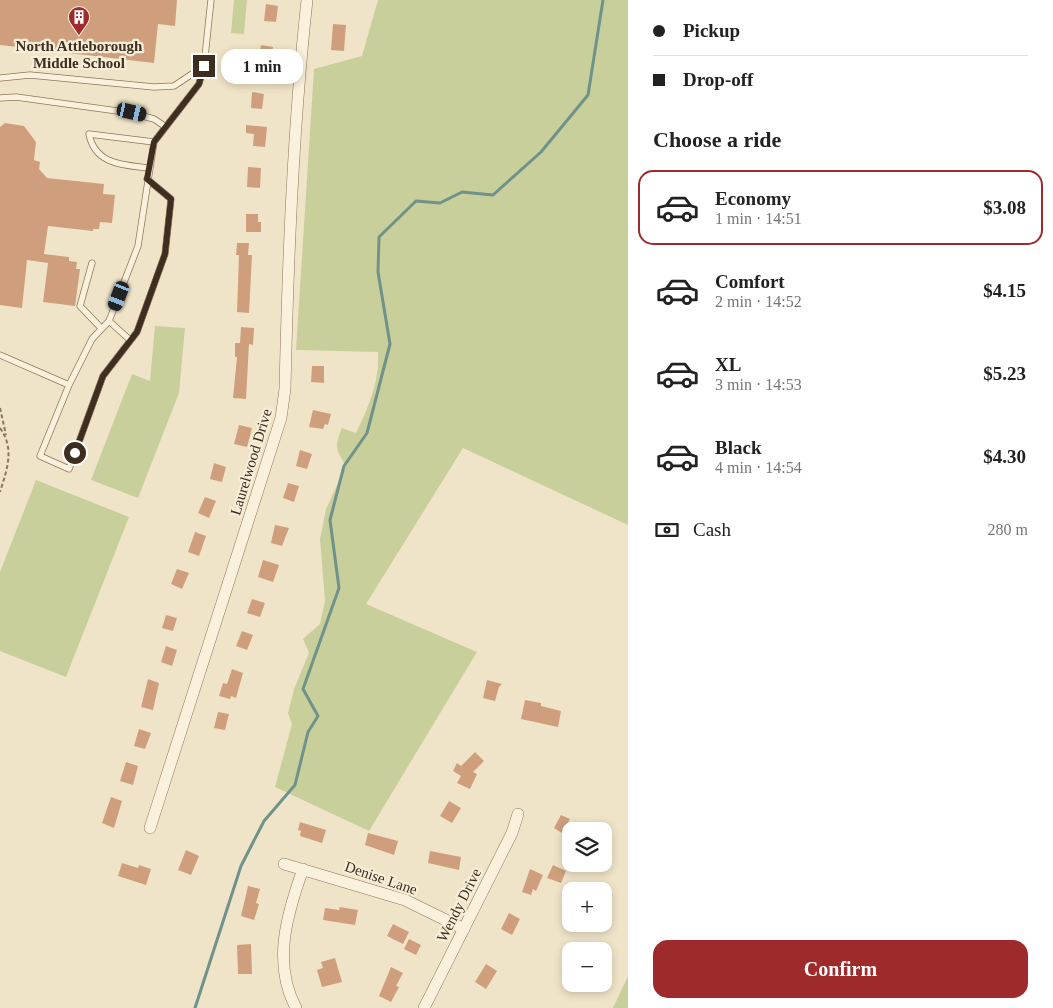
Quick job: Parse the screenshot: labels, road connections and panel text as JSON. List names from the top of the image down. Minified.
{"streets":{"street":["Laurelwood Drive","Denise Lane","Wendy Drive"]},"crossings":[["Denise Lane","Wendy Drive"]],"places":{"building":["North Attleborough Middle School"]},"page":{"banner":["Pickup","Drop-off"],"bubble":"1 min","heading":"Choose a ride","list":[{"name":"Economy","note":"1 min · 14:51","value":"$3.08"},{"name":"Comfort","note":"2 min · 14:52","value":"$4.15"},{"name":"XL","note":"3 min · 14:53","value":"$5.23"},{"name":"Black","note":"4 min · 14:54","value":"$4.30"}],"pay":["Cash","280 m"],"map_buttons":["+","−"],"buttons":"Confirm"}}
